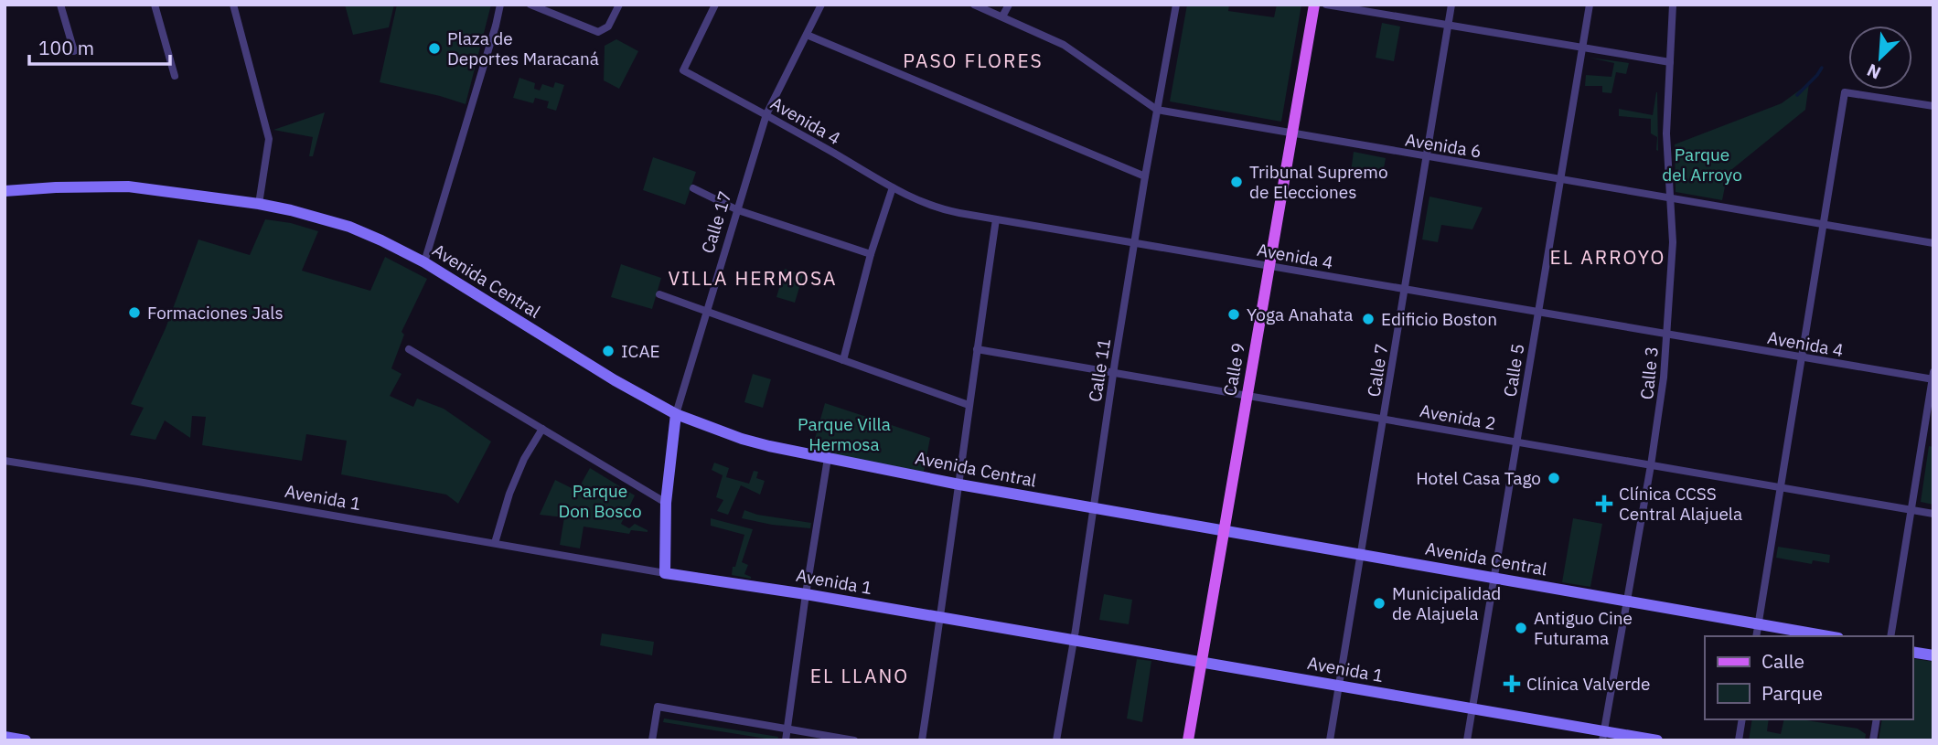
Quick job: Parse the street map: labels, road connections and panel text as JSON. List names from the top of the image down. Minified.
{"streets":{"main road":["Calle 17","Avenida Central","Calle 9","Avenida 1"],"street":["Avenida 4","Avenida 6","Calle 11","Calle 7","Calle 5","Calle 3","Avenida 2"]},"crossings":[["Avenida 4","Calle 17"],["Avenida 4","Calle 9"],["Avenida 4","Calle 11"],["Avenida 4","Calle 7"],["Avenida 4","Calle 5"],["Avenida 4","Calle 3"],["Avenida 6","Calle 9"],["Avenida 6","Calle 11"],["Avenida 6","Calle 7"],["Avenida 6","Calle 5"],["Avenida 6","Calle 3"],["Calle 17","Avenida Central"],["Calle 17","Avenida 1"],["Avenida Central","Calle 9"],["Avenida Central","Calle 11"],["Avenida Central","Calle 7"],["Avenida Central","Calle 5"],["Avenida Central","Calle 3"],["Calle 9","Avenida 2"],["Calle 9","Avenida 1"],["Calle 11","Avenida 2"],["Calle 11","Avenida 1"],["Calle 7","Avenida 2"],["Calle 7","Avenida 1"],["Calle 5","Avenida 2"],["Calle 5","Avenida 1"],["Calle 3","Avenida 2"],["Calle 3","Avenida 1"]],"districts":["PASO FLORES","EL ARROYO","VILLA HERMOSA","EL LLANO"],"parks":["Parque del Arroyo","Parque Villa Hermosa","Parque Don Bosco"],"places":{"other":["Plaza de Deportes Maracaná","Tribunal Supremo de Elecciones","Formaciones Jals","Yoga Anahata","Edificio Boston","ICAE","Hotel Casa Tago","Municipalidad de Alajuela","Antiguo Cine Futurama"],"health":["Clínica CCSS Central Alajuela","Clínica Valverde"]},"legend":["Calle","Parque"],"scale_bar":"100 m","north":"bottom left"}
